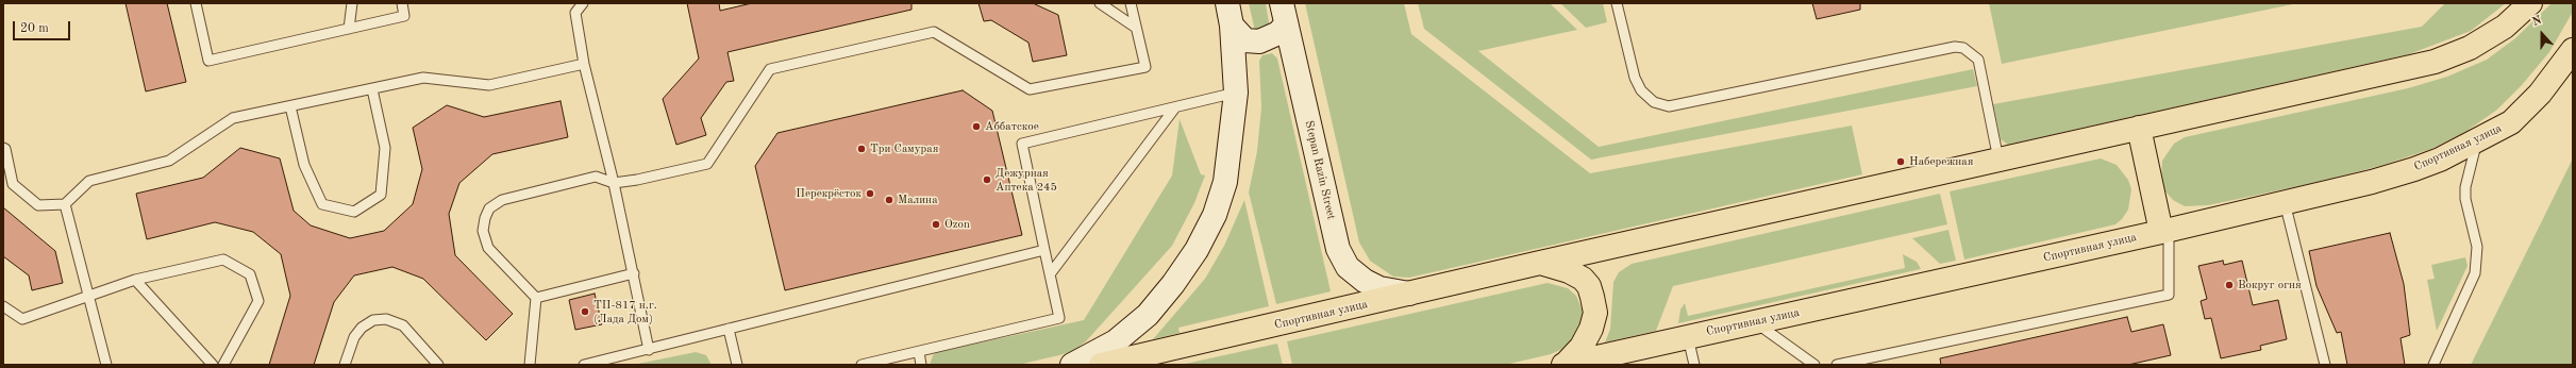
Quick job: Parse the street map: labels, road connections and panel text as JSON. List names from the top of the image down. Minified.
{"streets":{"main road":["Спортивная улица","Stepan Razin Street"]},"crossings":[["Спортивная улица","Stepan Razin Street"]],"places":["Аббатское","Три Самурая","Набережная","Дежурная Аптека 245","Перекрёсток","Малина","Ozon","Вокруг огня","ТП-817 н.г. (Лада Дом)"],"scale_bar":"20 m","north":"top"}
